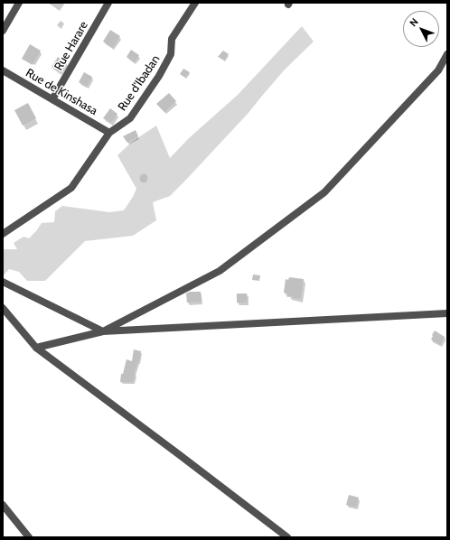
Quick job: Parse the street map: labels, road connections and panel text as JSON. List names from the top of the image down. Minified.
{"streets":{"street":["Rue Harare","Rue d'Ibadan","Rue de Kinshasa"]},"crossings":[["Rue Harare","Rue de Kinshasa"],["Rue d'Ibadan","Rue de Kinshasa"]],"north":"top left"}
